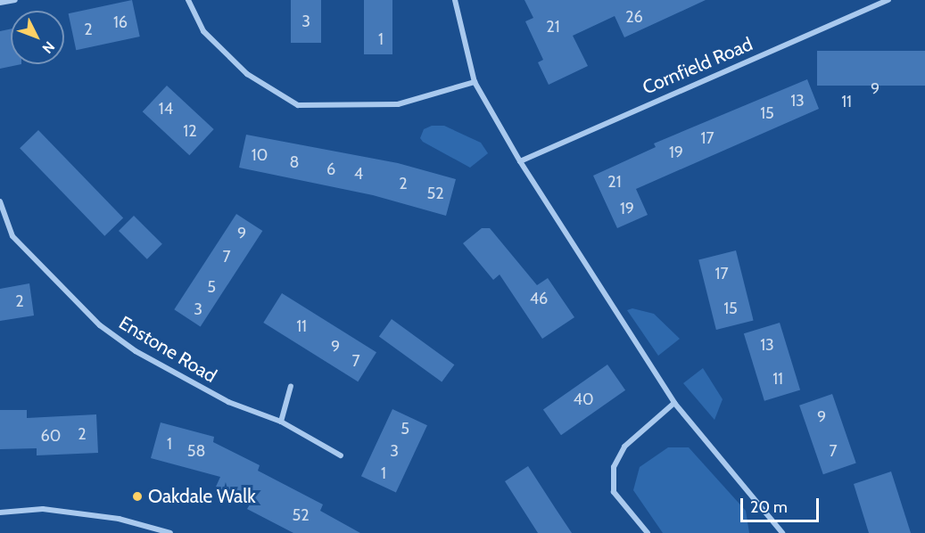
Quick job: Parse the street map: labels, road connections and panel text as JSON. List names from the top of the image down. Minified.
{"streets":{"street":["Cornfield Road","Enstone Road"]},"places":["Oakdale Walk"],"house_numbers":["26","3","16","21","2","1","9","13","11","14","15","12","17","19","10","8","6","4","21","2","52","19","9","7","17","5","46","2","15","3","11","13","9","7","11","40","9","5","2","60","1","58","3","7","1","52"],"scale_bar":"20 m","north":"bottom right"}
